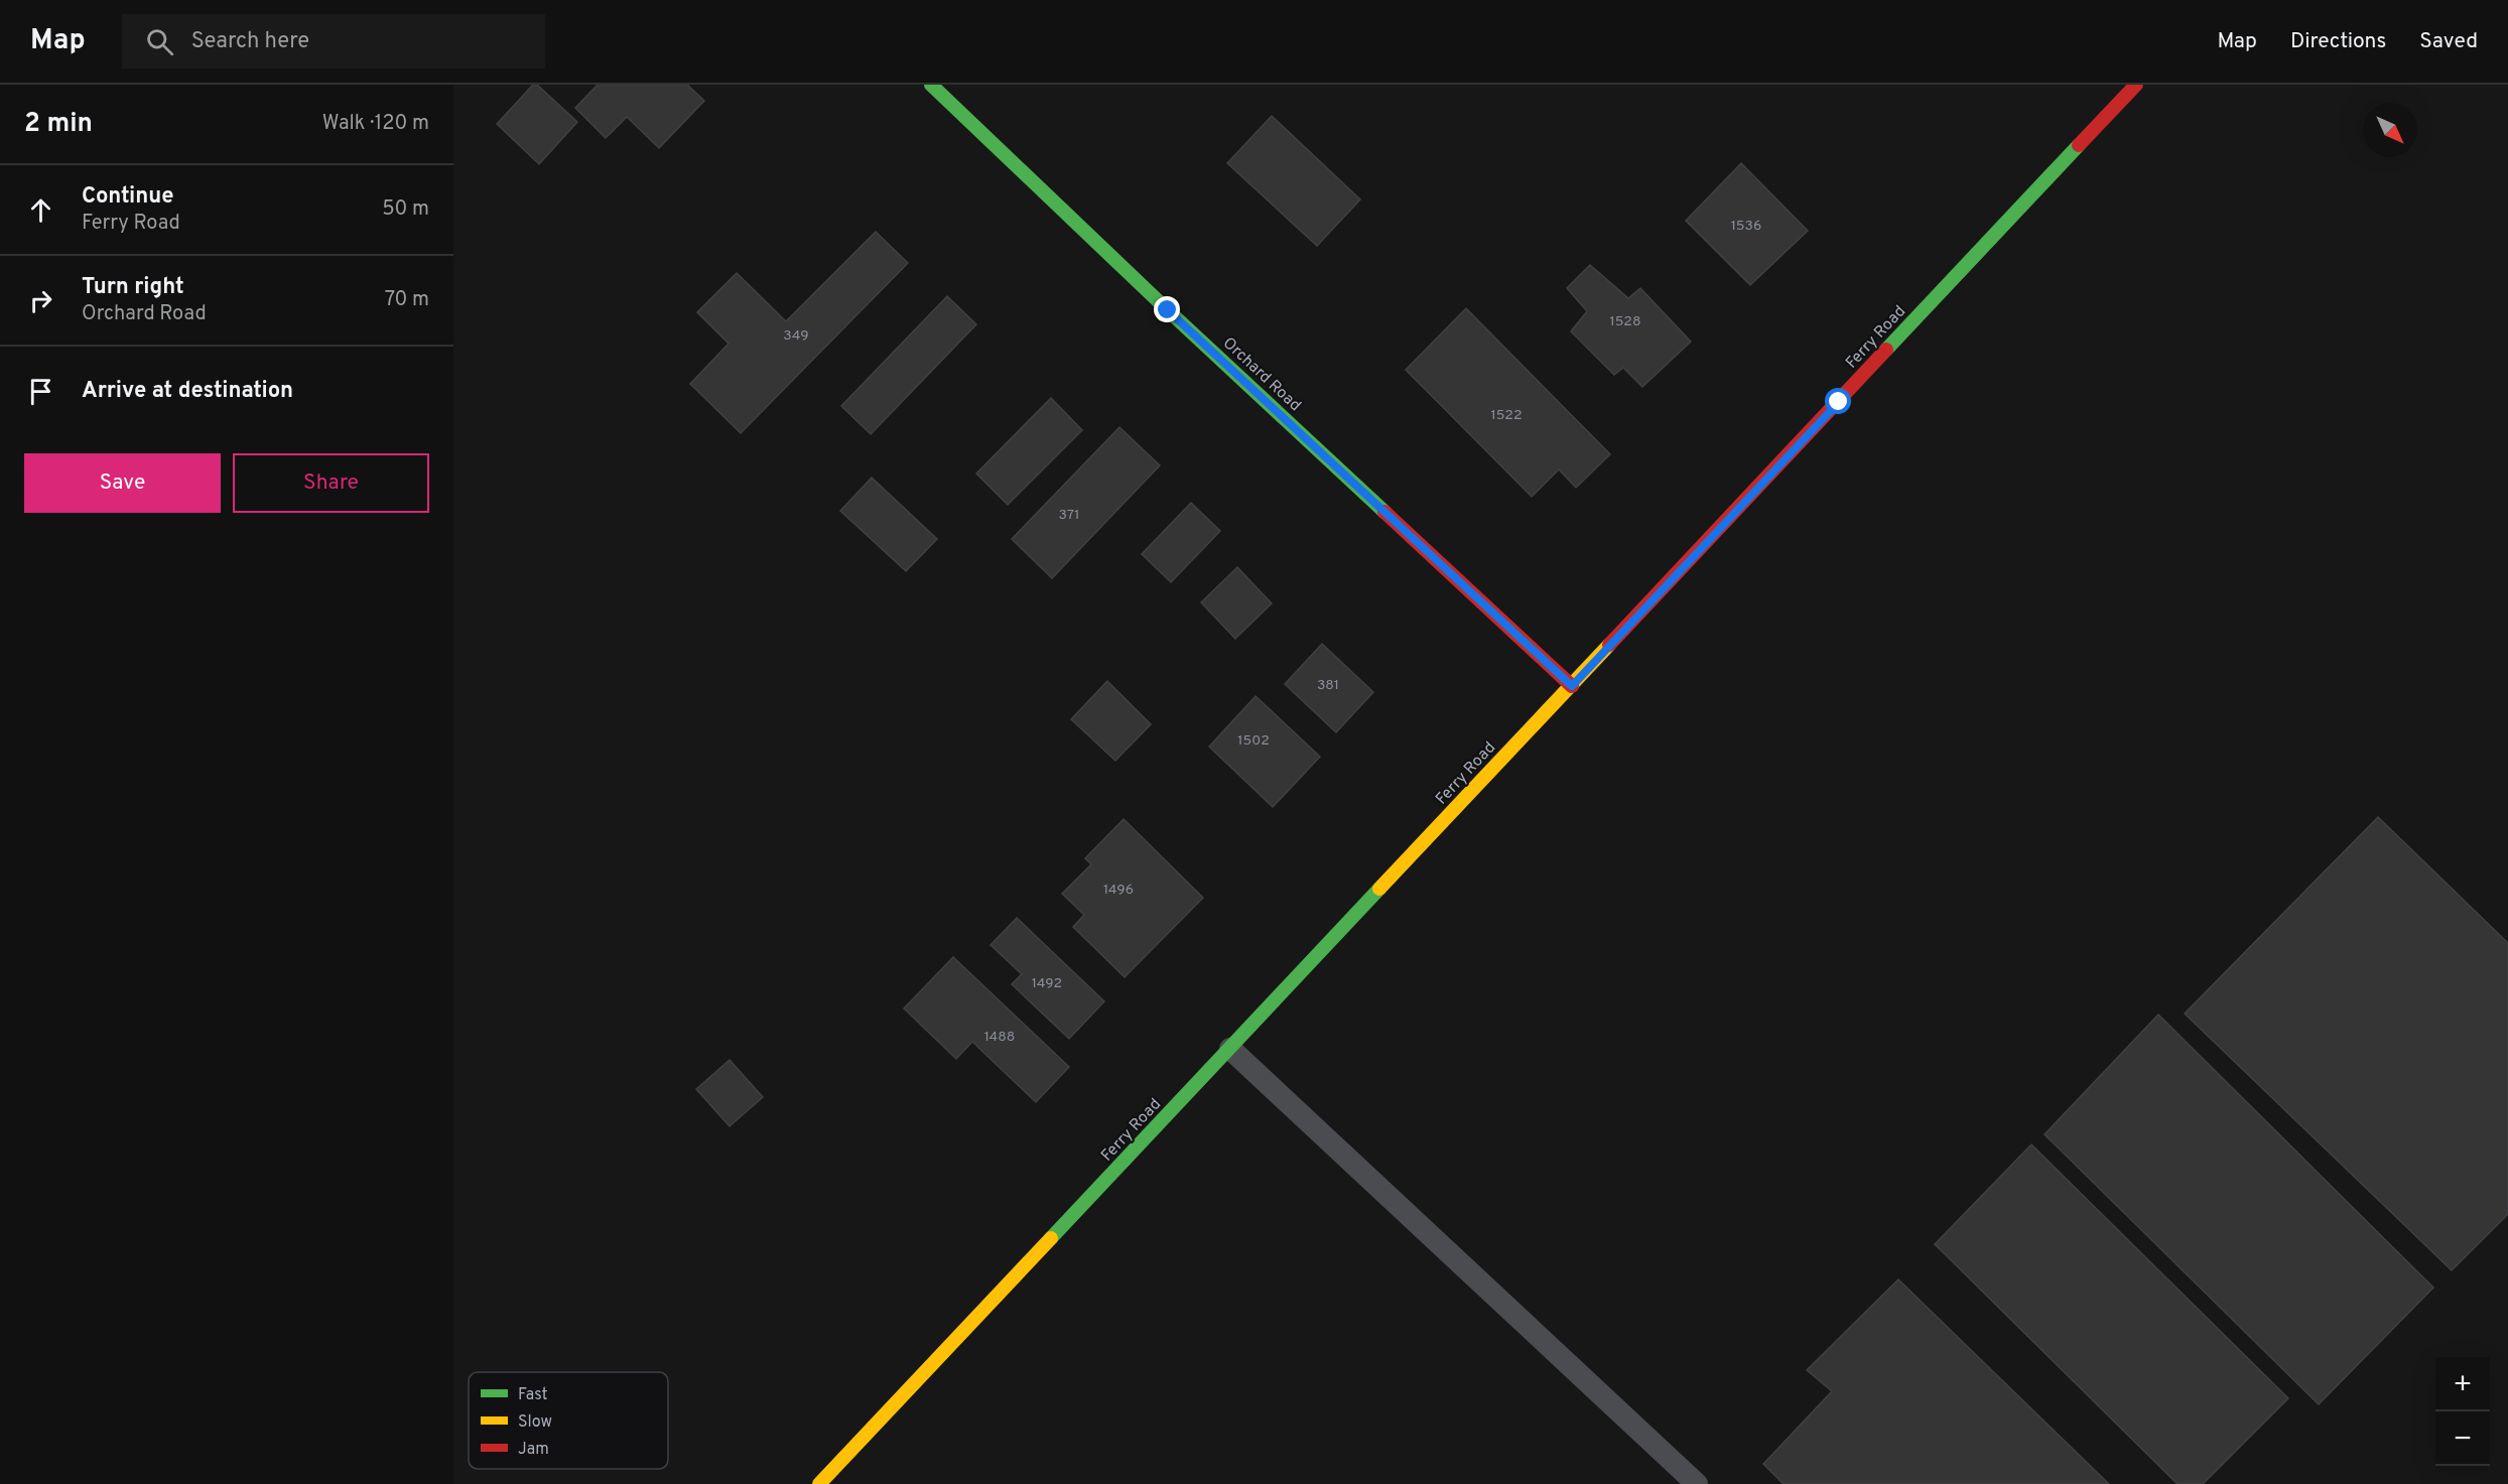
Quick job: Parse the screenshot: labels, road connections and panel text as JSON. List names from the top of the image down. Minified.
{"streets":{"street":["Ferry Road","Orchard Road"]},"crossings":[["Ferry Road","Orchard Road"]],"house_numbers":["1536","1528","349","1522","371","381","1502","1496","1492","1488"],"legend":["Fast","Slow","Jam"],"north":"bottom right","page":{"header":"Map","search":"Search here","nav":["Map","Directions","Saved"],"heading":["2 min","Walk · 120 m"],"list":[["Continue","Ferry Road","50 m"],["Turn right","Orchard Road","70 m"],"Arrive at destination"],"buttons":["Save","Share"],"map_buttons":["+","−"]}}
